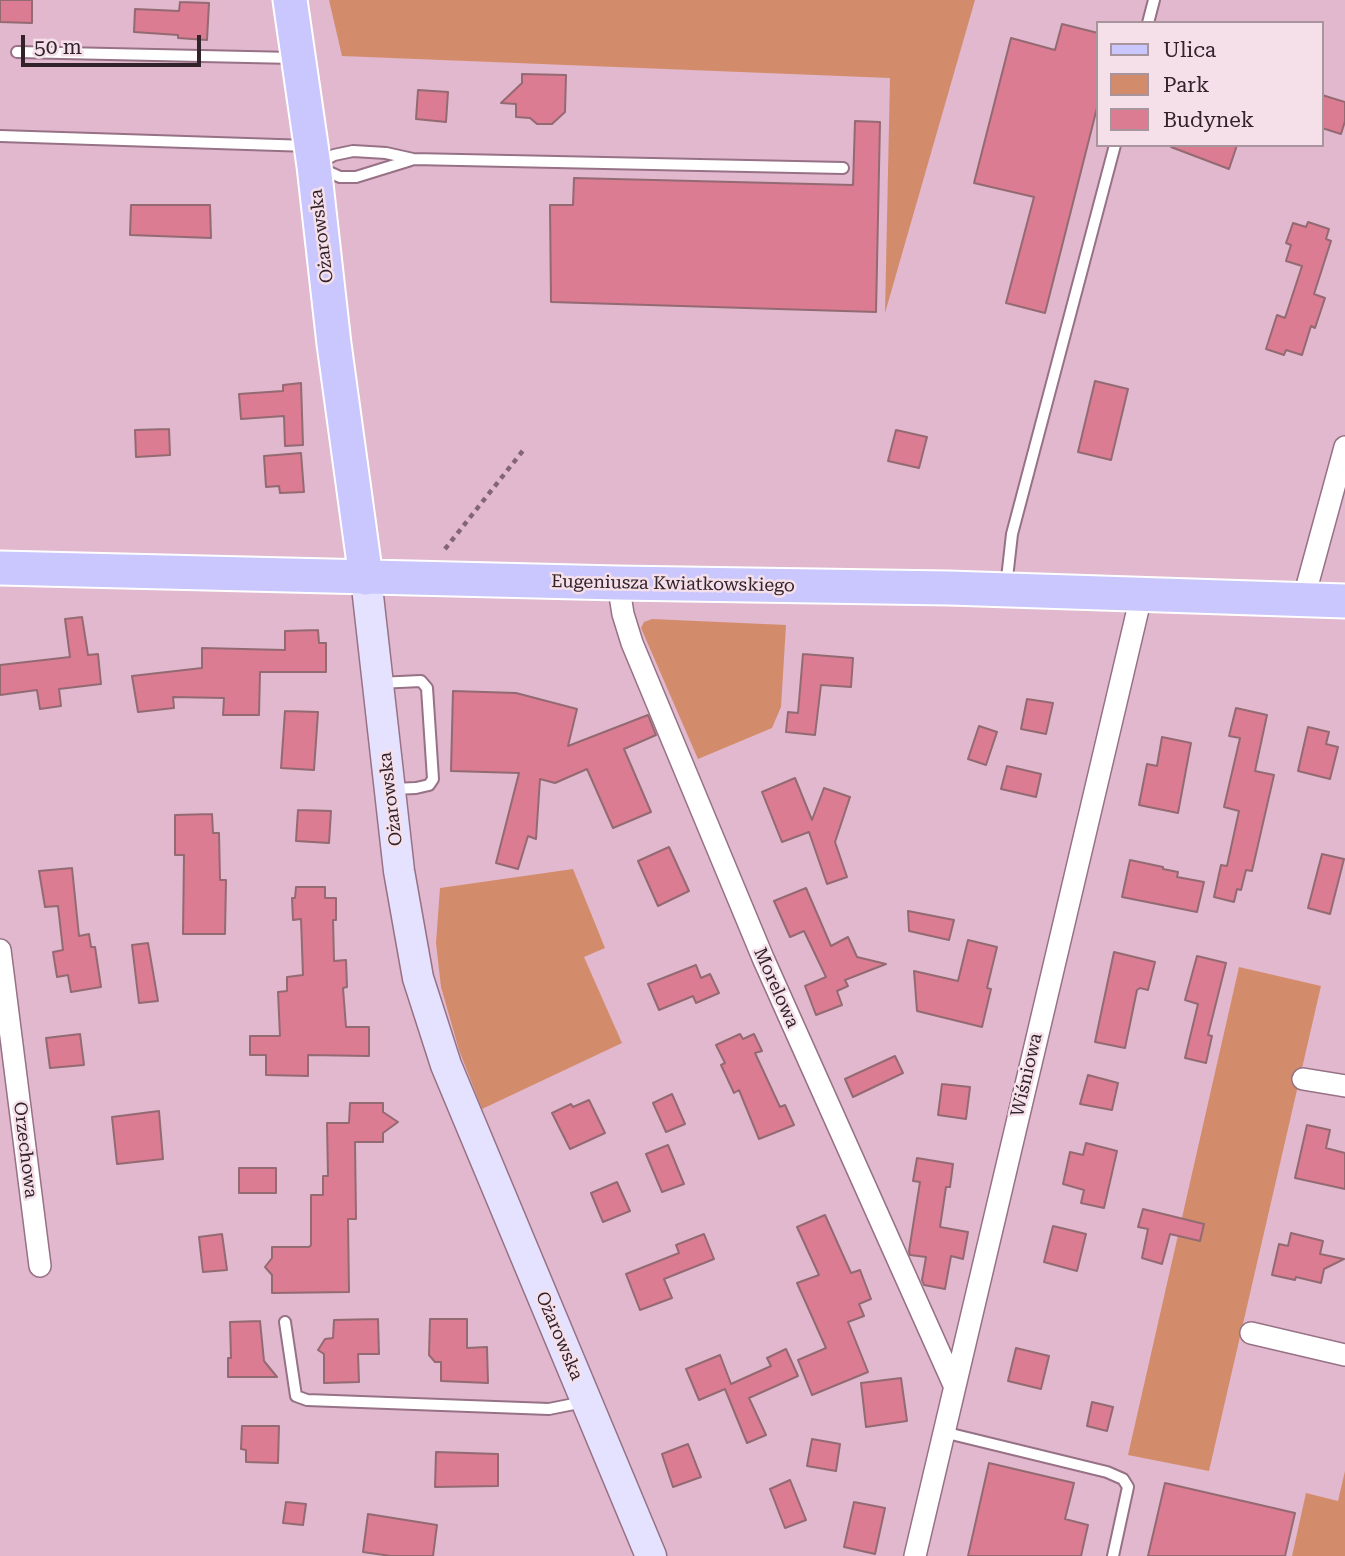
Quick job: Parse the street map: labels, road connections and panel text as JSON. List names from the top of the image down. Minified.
{"streets":{"main road":["Ożarowska","Eugeniusza Kwiatkowskiego"],"street":["Morelowa","Wiśniowa","Orzechowa"]},"crossings":[["Ożarowska","Eugeniusza Kwiatkowskiego"],["Eugeniusza Kwiatkowskiego","Morelowa"],["Eugeniusza Kwiatkowskiego","Wiśniowa"],["Morelowa","Wiśniowa"]],"legend":["Ulica","Park","Budynek"],"scale_bar":"50 m"}
